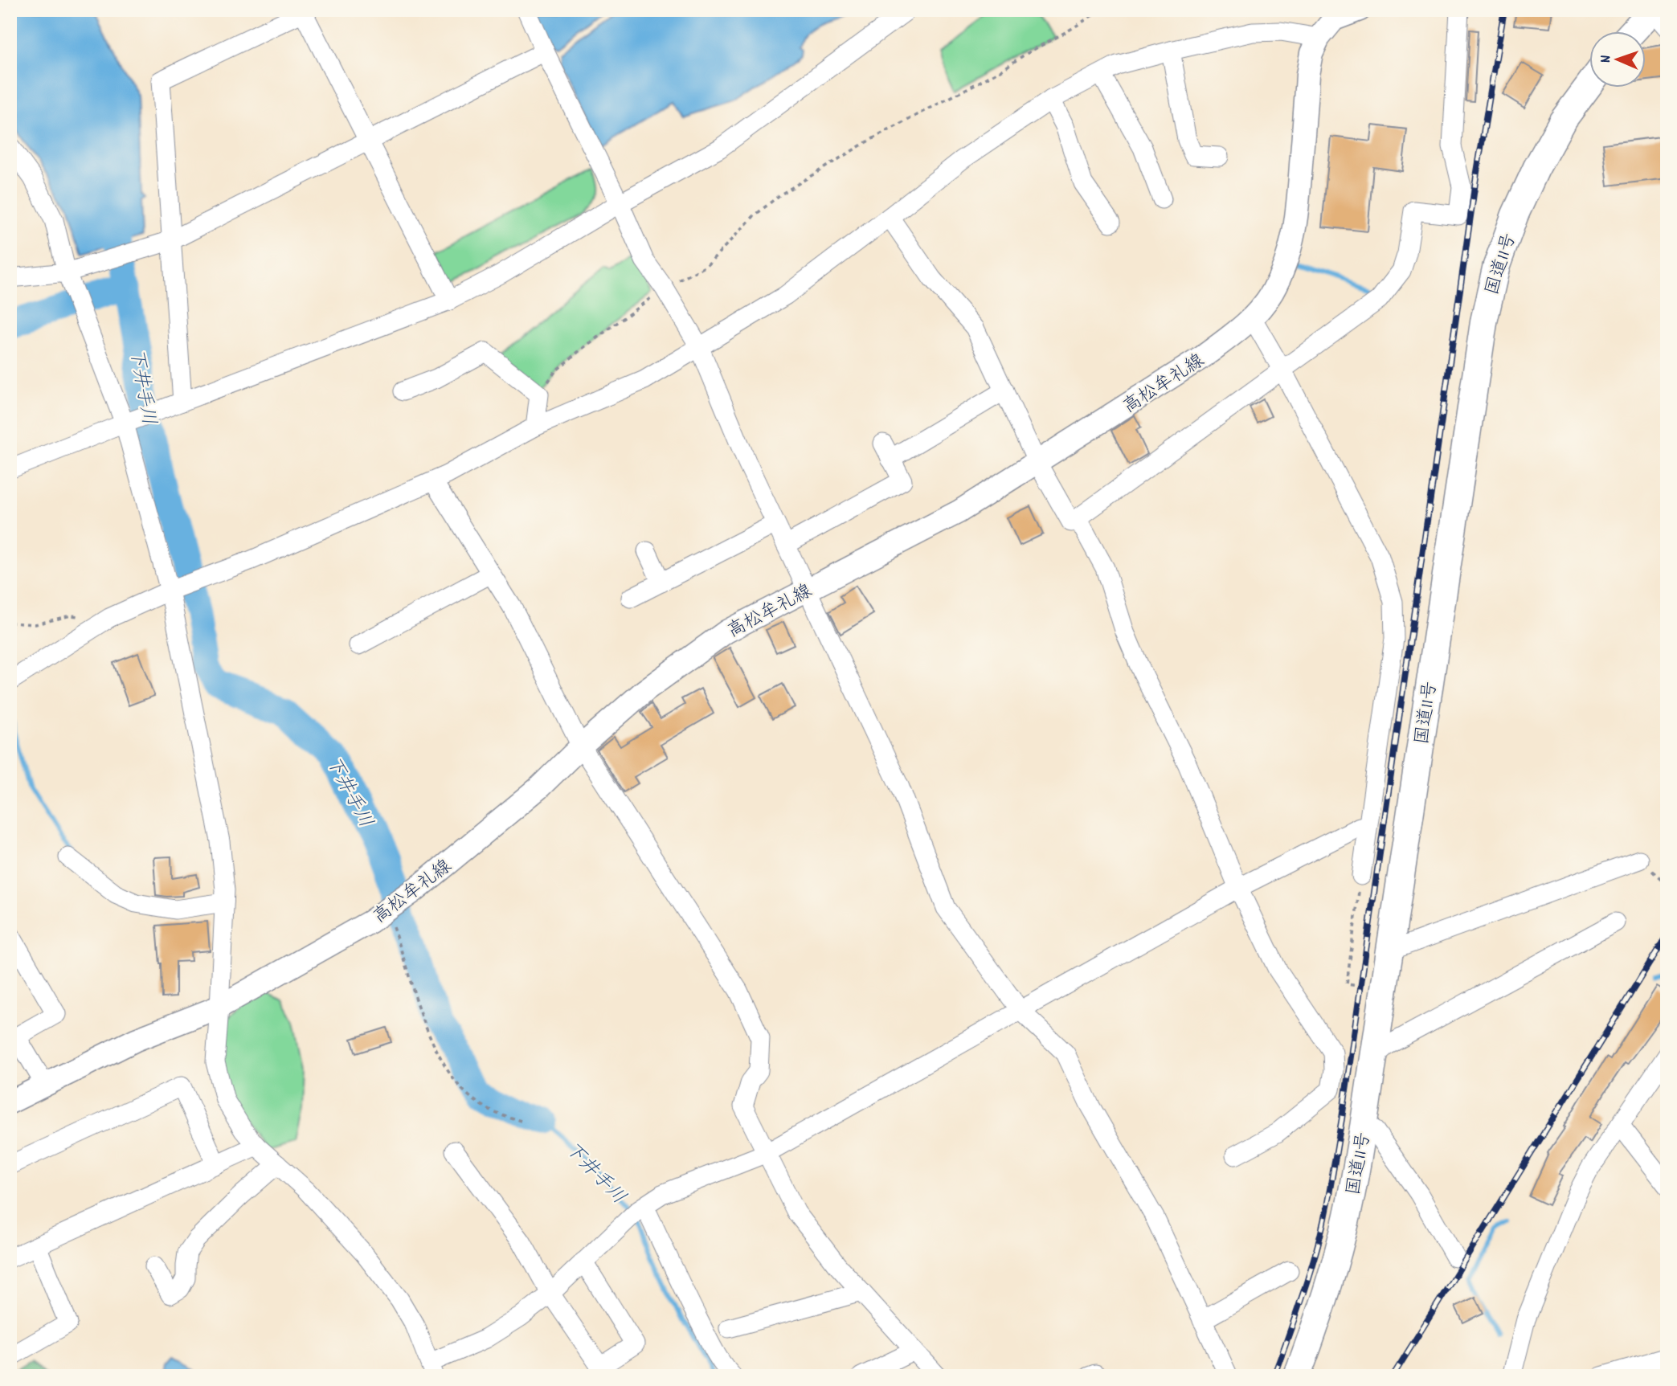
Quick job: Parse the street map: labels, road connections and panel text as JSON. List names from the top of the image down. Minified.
{"streets":{"highway":["国道11号"],"main road":["高松牟礼線"]},"water":["下井手川"],"north":"left"}
